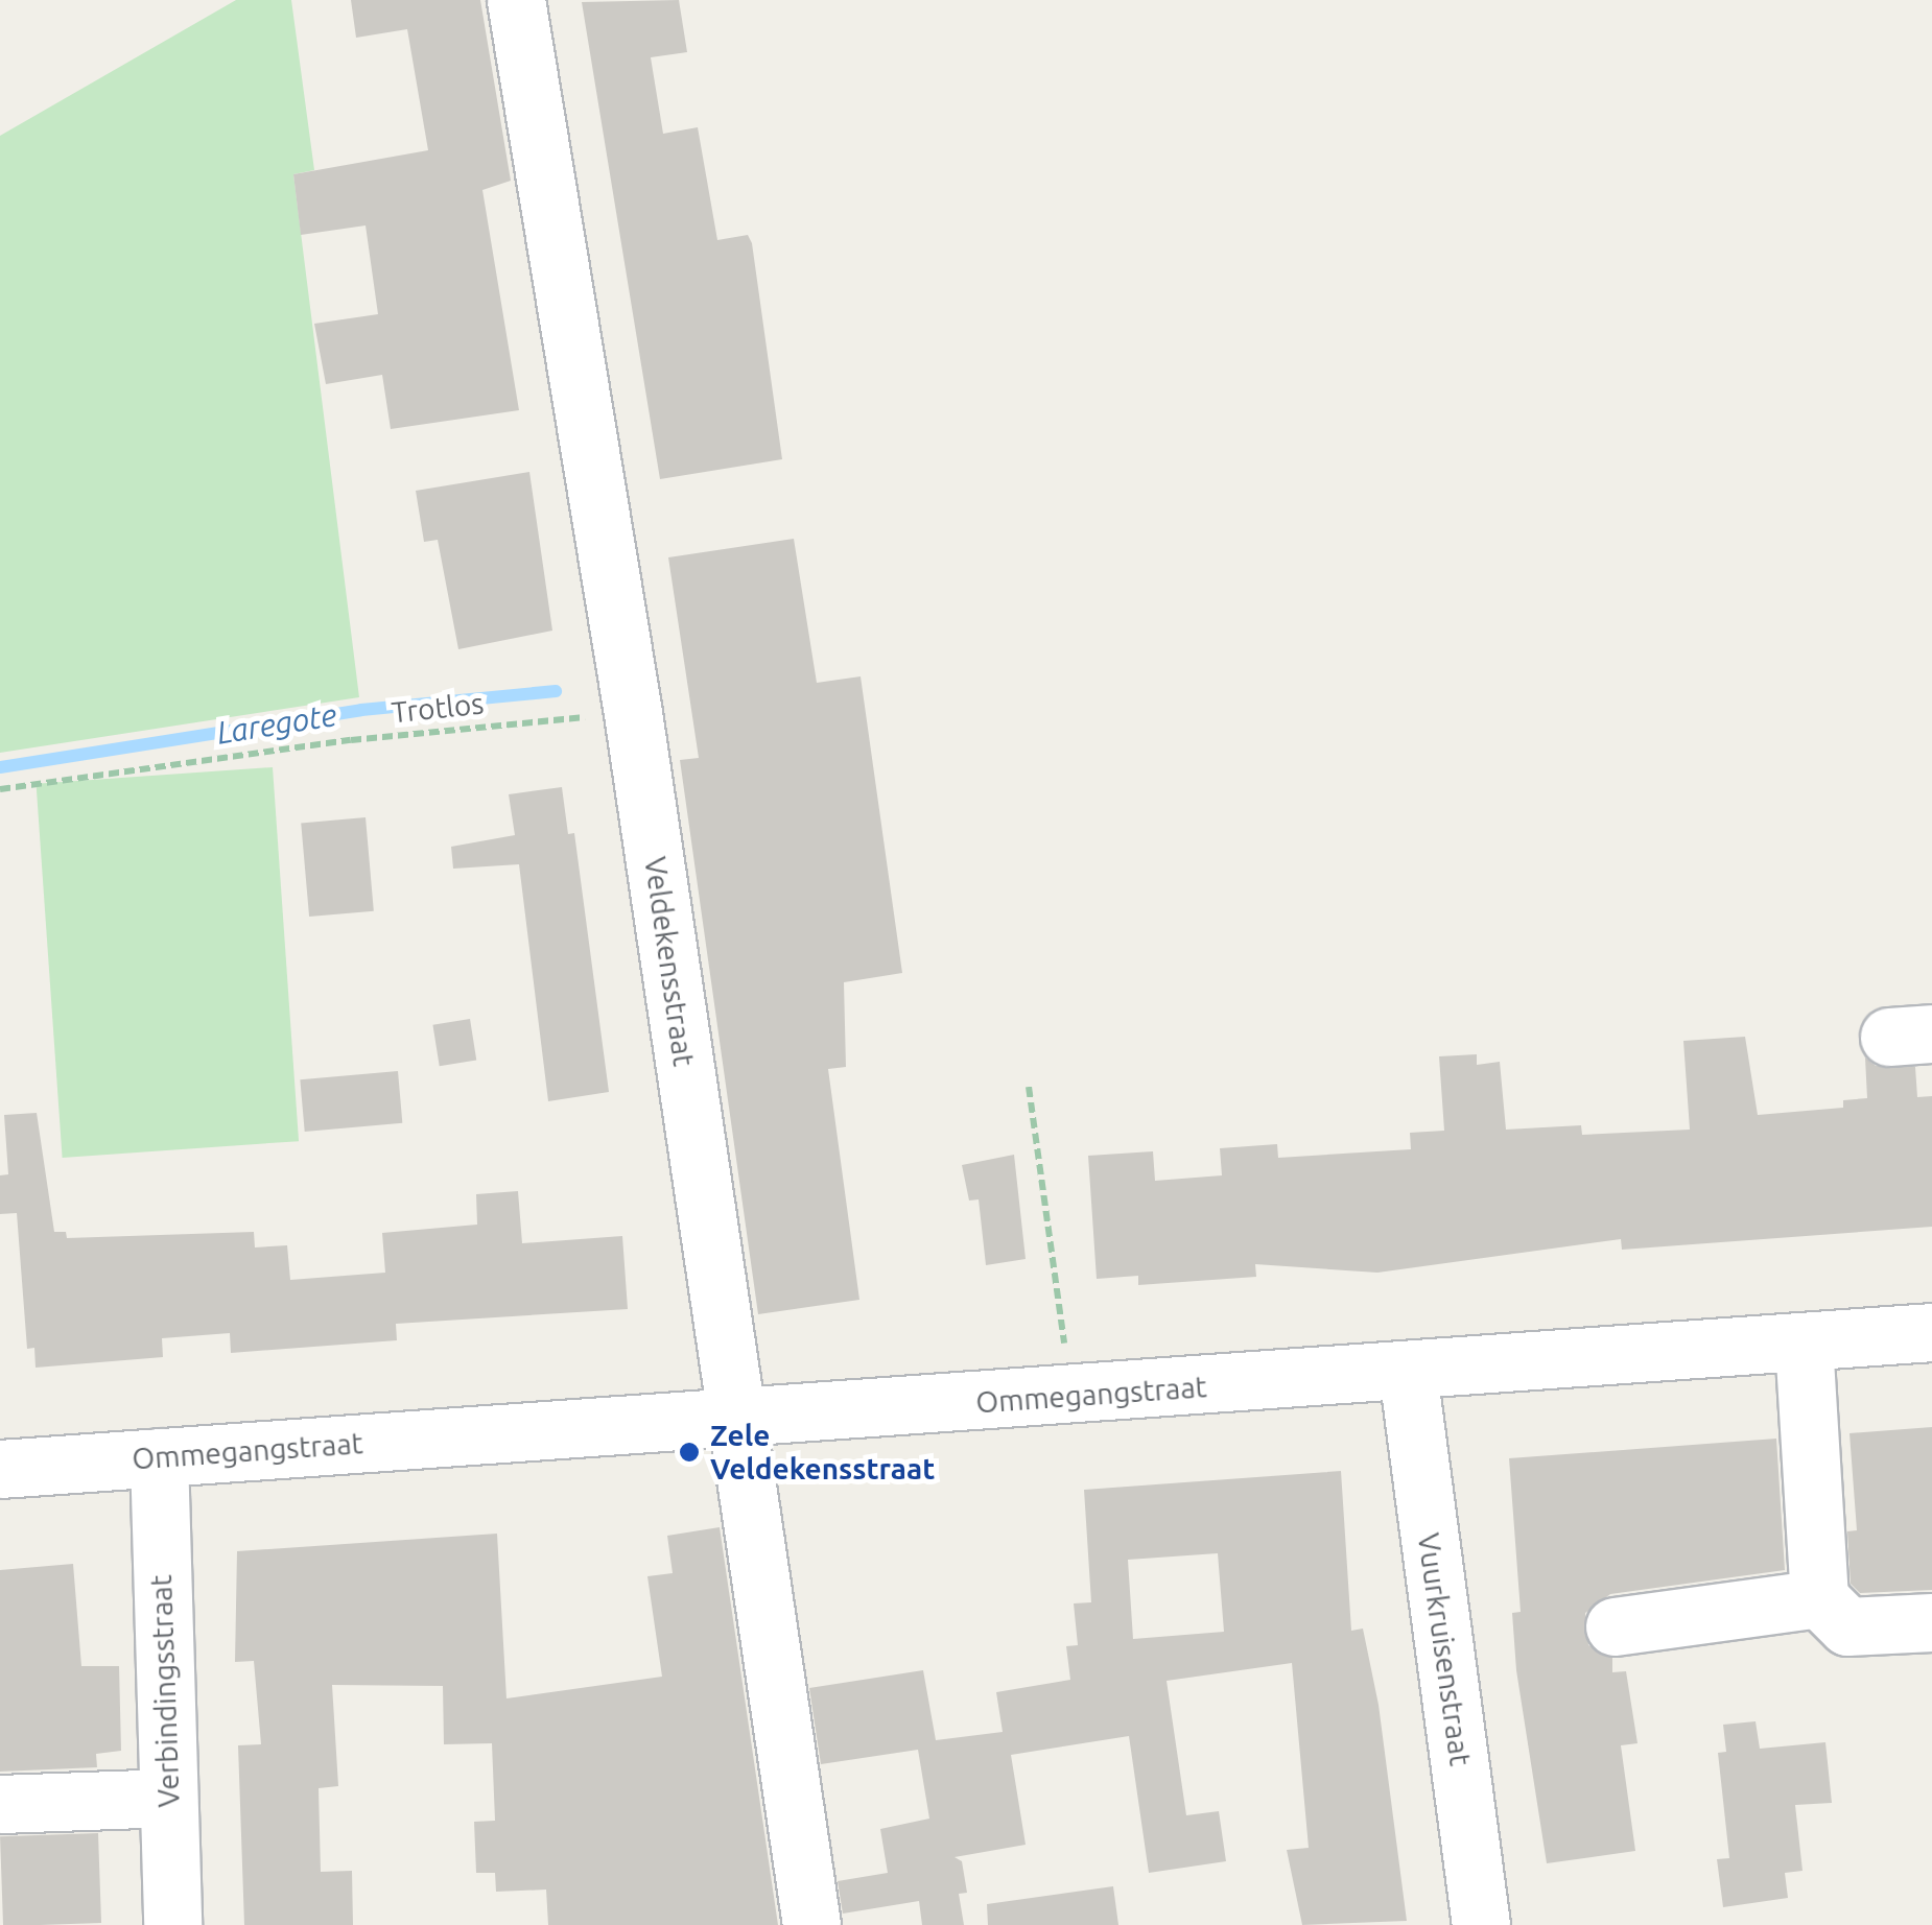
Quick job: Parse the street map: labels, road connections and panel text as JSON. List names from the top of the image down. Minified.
{"streets":{"street":["Veldekensstraat","Ommegangstraat","Vuurkruisenstraat","Verbindingsstraat"],"path":["Trotlos"]},"crossings":[["Trotlos","Veldekensstraat"],["Veldekensstraat","Ommegangstraat"],["Ommegangstraat","Vuurkruisenstraat"],["Ommegangstraat","Verbindingsstraat"]],"water":["Laregote"],"places":["Zele Veldekensstraat"]}
